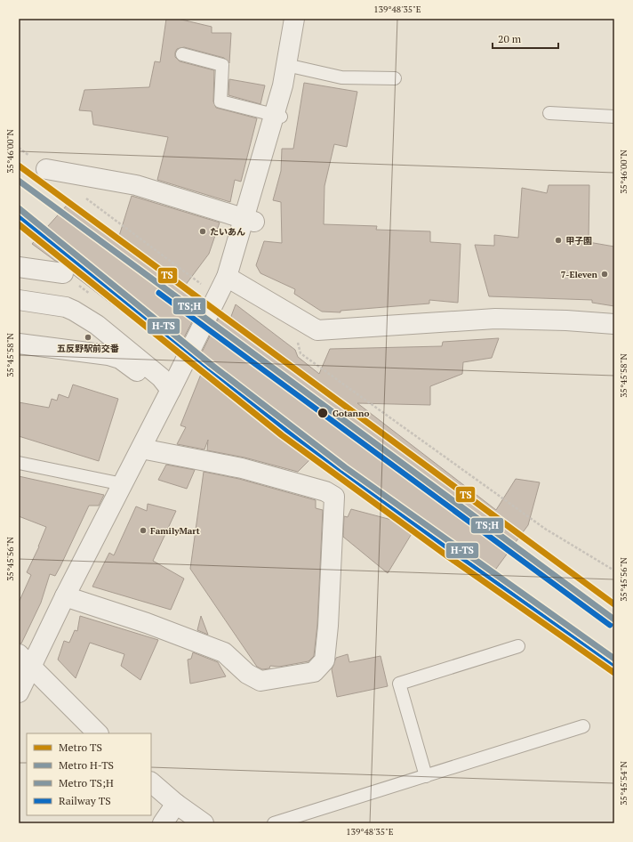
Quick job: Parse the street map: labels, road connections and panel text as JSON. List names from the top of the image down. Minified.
{"places":["たいあん","甲子園","7-Eleven","五反野駅前交番","Gotanno","FamilyMart"],"lines":["metro line TS","metro line TS;H","metro line H-TS","rail line TS"],"legend":["Metro TS","Metro H-TS","Metro TS;H","Railway TS"],"scale_bar":"20 m","coordinates":["139°48'35\"E","35°46'00\"N","35°45'58\"N","35°45'56\"N","35°45'54\"N"]}
